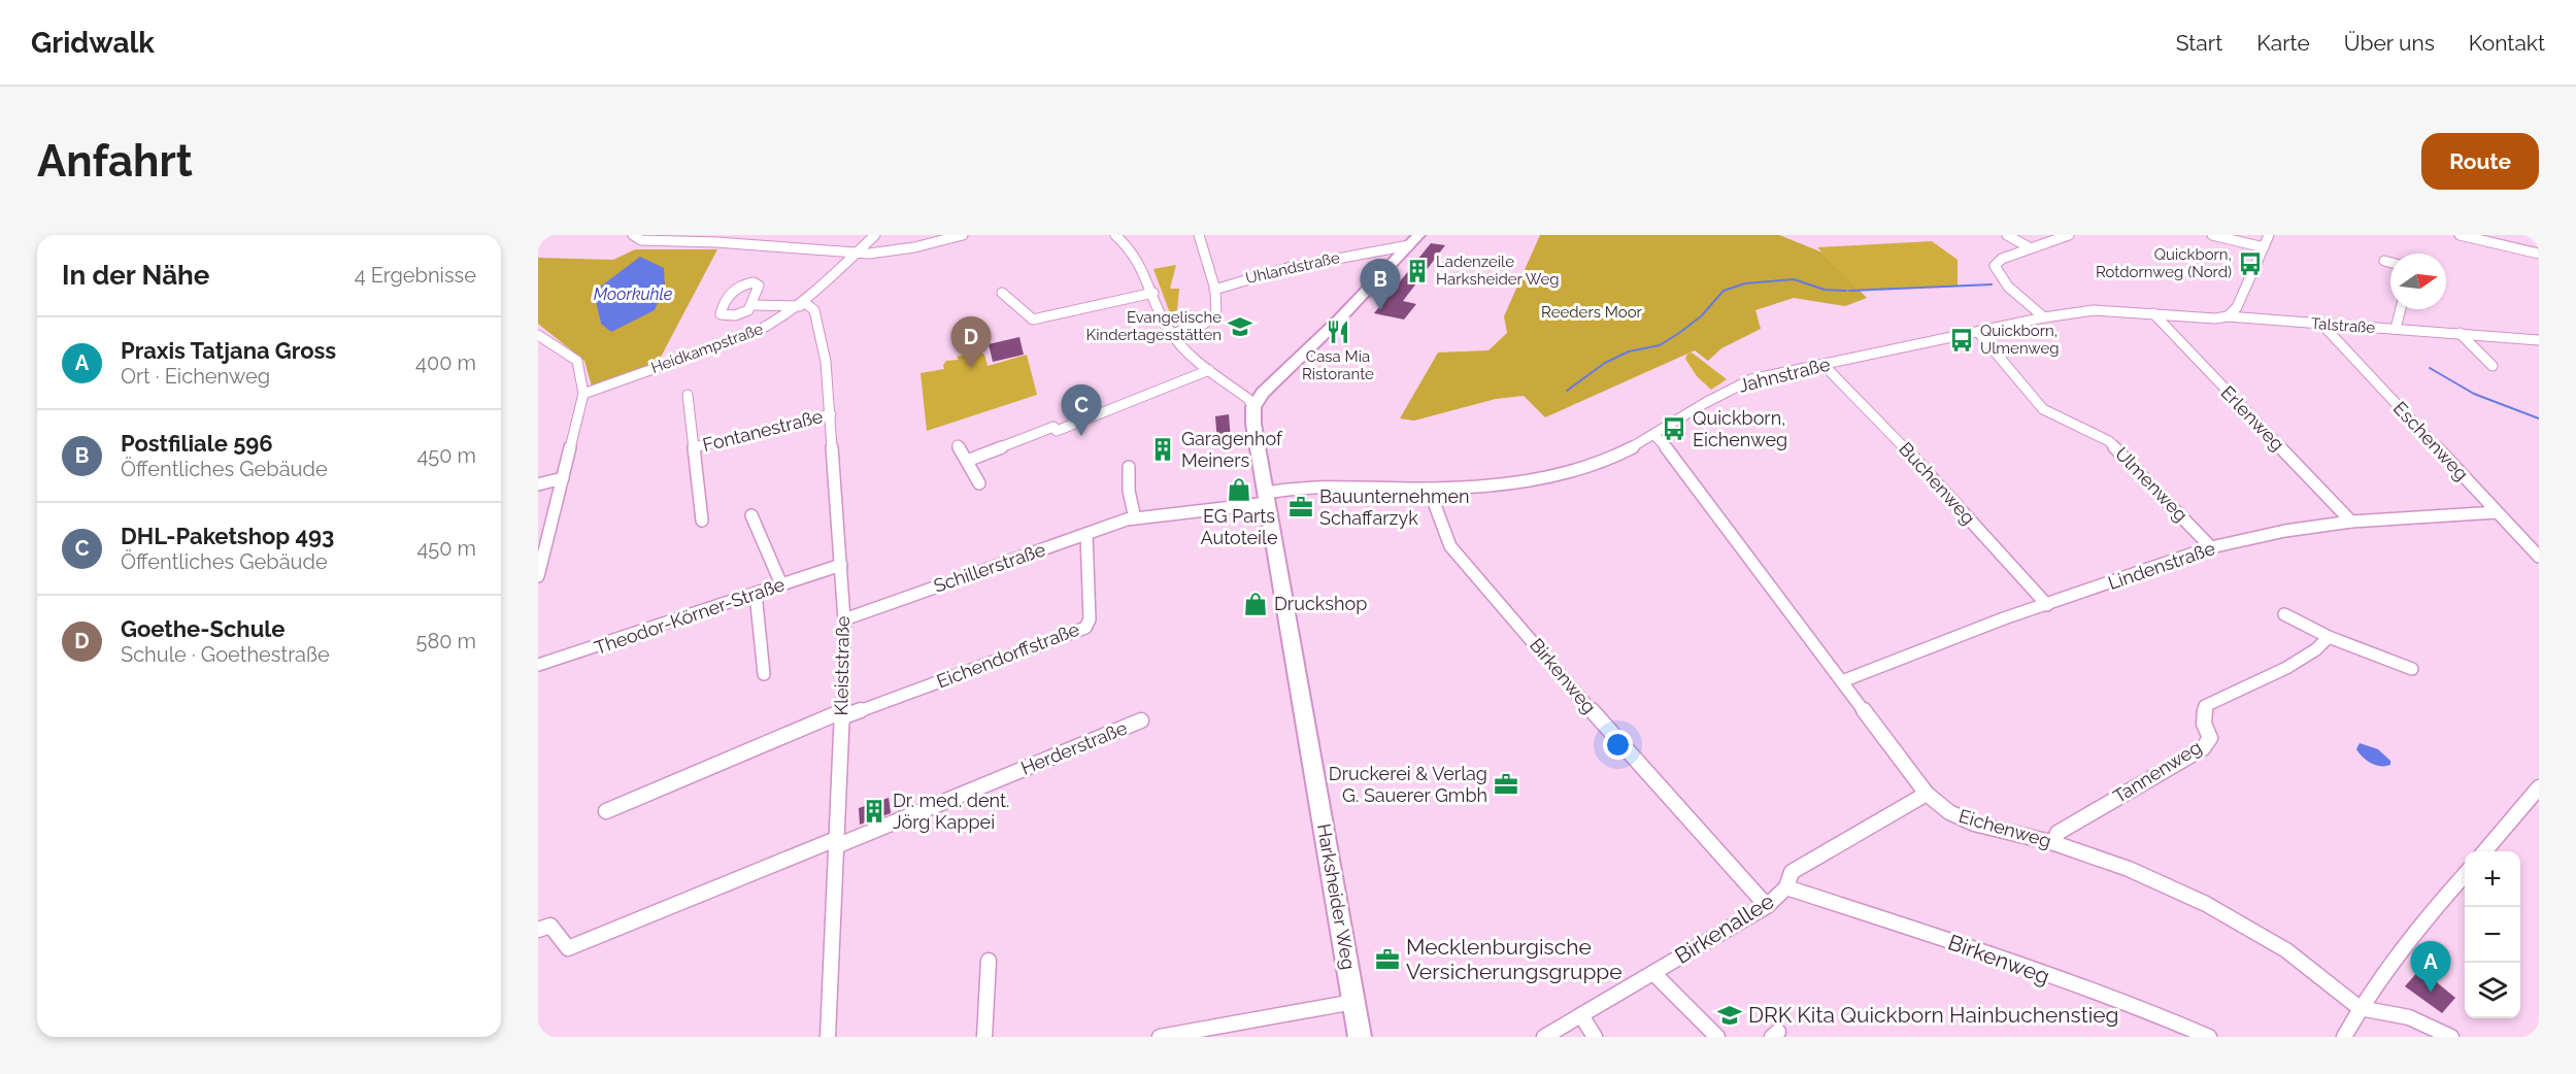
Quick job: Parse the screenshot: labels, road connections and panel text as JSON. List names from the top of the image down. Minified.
{"streets":{"main road":["Harksheider Weg"],"street":["Uhlandstraße","Talstraße","Heidkampstraße","Jahnstraße","Erlenweg","Fontanestraße","Eschenweg","Buchenweg","Ulmenweg","Lindenstraße","Schillerstraße","Theodor-Körner-Straße","Eichendorffstraße","Kleiststraße","Birkenweg","Herderstraße","Tannenweg","Eichenweg","Birkenallee"]},"crossings":[["Talstraße","Jahnstraße"],["Talstraße","Eschenweg"],["Heidkampstraße","Kleiststraße"],["Jahnstraße","Erlenweg"],["Jahnstraße","Buchenweg"],["Jahnstraße","Ulmenweg"],["Jahnstraße","Schillerstraße"],["Jahnstraße","Birkenweg"],["Jahnstraße","Eichenweg"],["Jahnstraße","Harksheider Weg"],["Erlenweg","Lindenstraße"],["Fontanestraße","Kleiststraße"],["Eschenweg","Lindenstraße"],["Buchenweg","Lindenstraße"],["Ulmenweg","Lindenstraße"],["Lindenstraße","Eichenweg"],["Schillerstraße","Eichendorffstraße"],["Schillerstraße","Kleiststraße"],["Schillerstraße","Harksheider Weg"],["Theodor-Körner-Straße","Kleiststraße"],["Eichendorffstraße","Kleiststraße"],["Kleiststraße","Herderstraße"],["Birkenweg","Birkenallee"],["Tannenweg","Eichenweg"],["Eichenweg","Birkenallee"]],"water":["Moorkuhle"],"parks":["Reeders Moor"],"places":{"bus stop":["Quickborn, Rotdornweg (Nord)","Quickborn, Ulmenweg","Quickborn, Eichenweg"],"building":["Ladenzeile Harksheider Weg","Garagenhof Meiners","Dr. med. dent. Jörg Kappei"],"school or university":["Evangelische Kindertagesstätten","DRK Kita Quickborn Hainbuchenstieg"],"restaurant":["Casa Mia Ristorante"],"shop":["EG Parts Autoteile","Druckshop"],"office":["Bauunternehmen Schaffarzyk","Druckerei & Verlag G. Sauerer Gmbh","Mecklenburgische Versicherungsgruppe"]},"north":"right","page":{"header":"Gridwalk","nav":["Start","Karte","Über uns","Kontakt"],"buttons":"Route","title":"Anfahrt","heading":["In der Nähe","4 Ergebnisse"],"pins":["B","D","C","A"],"list":[{"mark":"A","name":"Praxis Tatjana Gross","note":"Ort · Eichenweg","value":"400 m"},{"mark":"B","name":"Postfiliale 596","note":"Öffentliches Gebäude","value":"450 m"},{"mark":"C","name":"DHL-Paketshop 493","note":"Öffentliches Gebäude","value":"450 m"},{"mark":"D","name":"Goethe-Schule","note":"Schule · Goethestraße","value":"580 m"}],"map_buttons":["+","−"]}}
